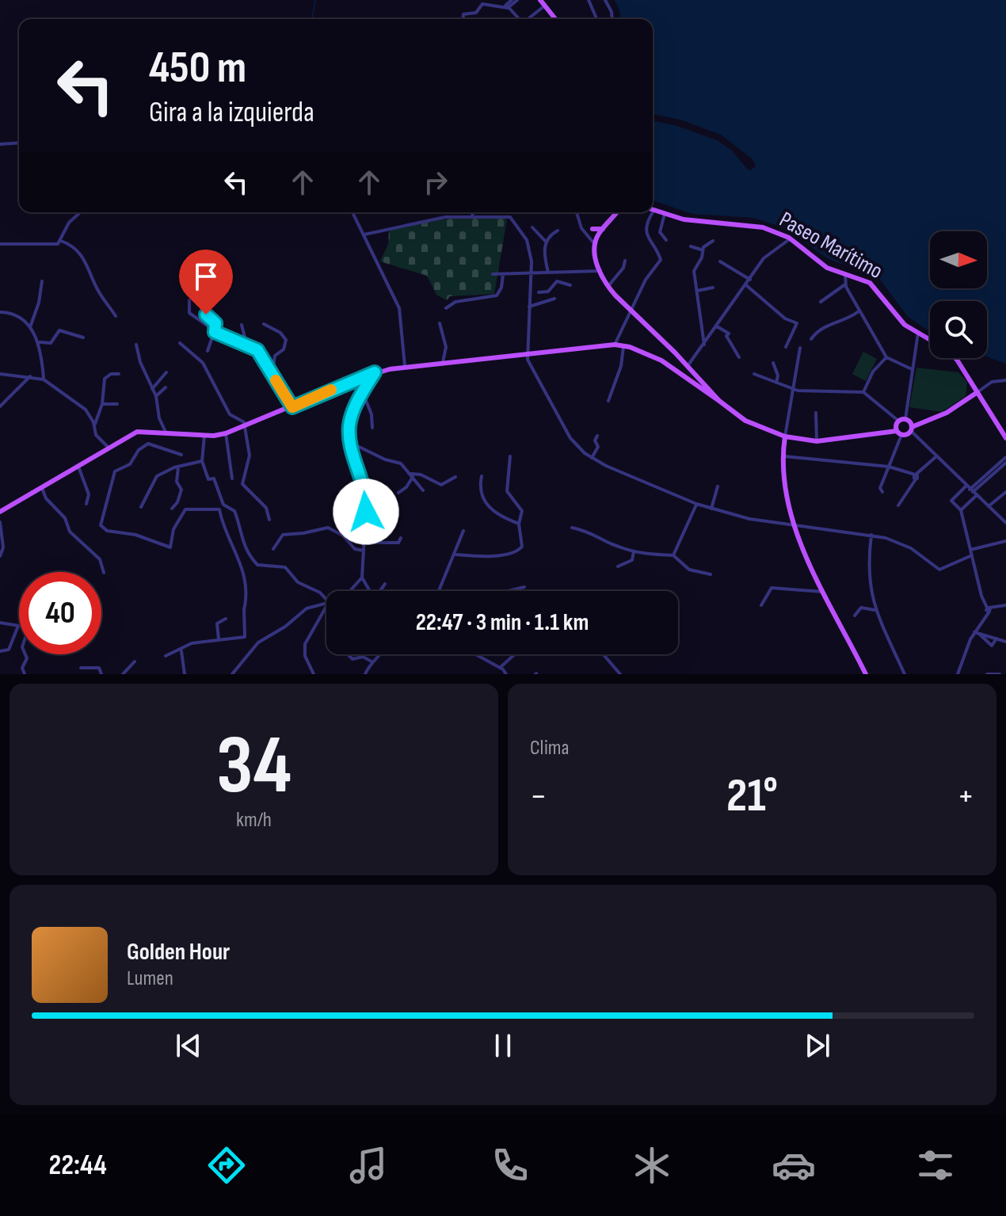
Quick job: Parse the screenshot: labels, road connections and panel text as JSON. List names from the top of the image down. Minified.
{"streets":{"main road":["Paseo Marítimo"]},"north":"right","page":{"turn":["450 m","Gira a la izquierda"],"limit":"40","trip":"22:47 · 3 min · 1.1 km","tile":[["34","km/h"],"Clima"],"heat":["−","21°","+"],"song":["Golden Hour","Lumen"],"tabs":"22:44"}}
